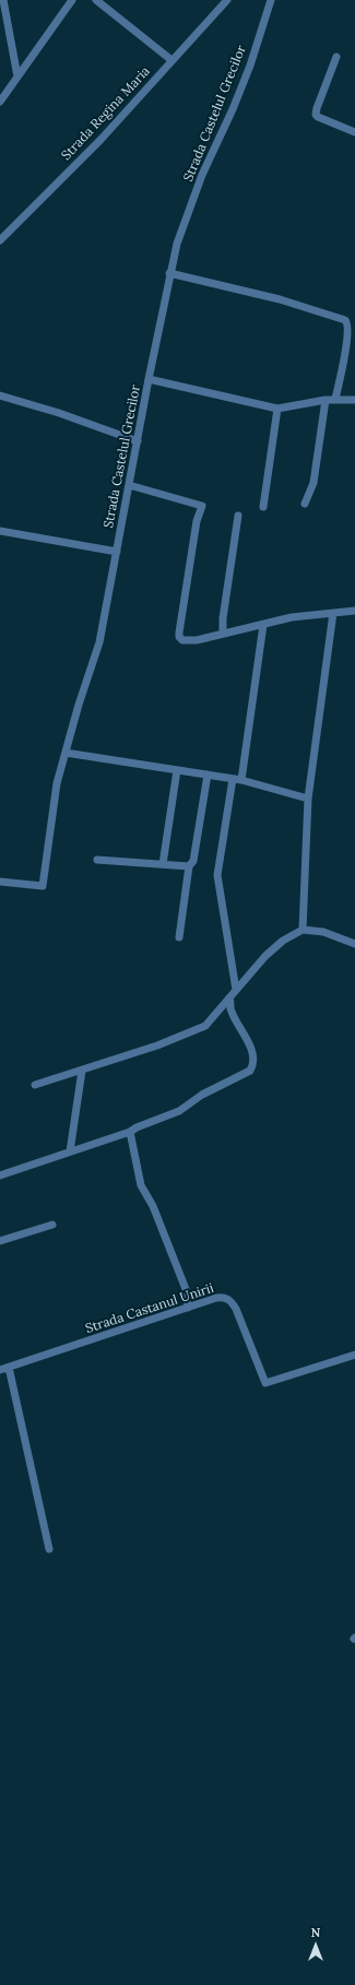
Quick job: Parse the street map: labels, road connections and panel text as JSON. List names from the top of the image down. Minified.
{"streets":{"street":["Strada Regina Maria","Strada Castelul Grecilor","Strada Castanul Unirii"]},"north":"top"}
